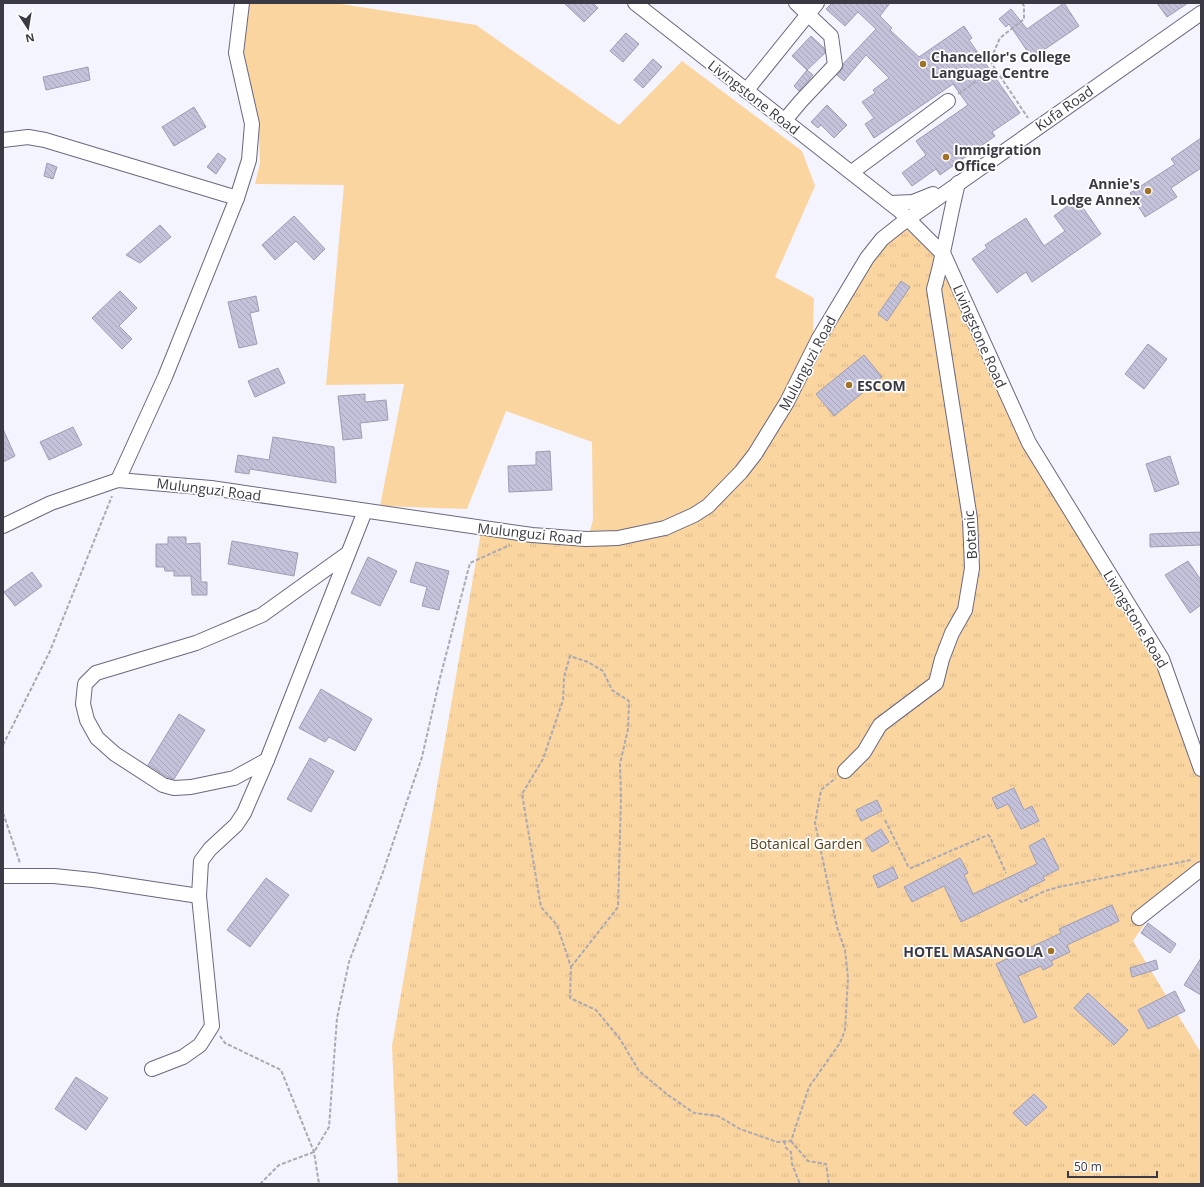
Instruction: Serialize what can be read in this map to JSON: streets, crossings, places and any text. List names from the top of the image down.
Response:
{
  "streets": {
    "street": [
      "Livingstone Road",
      "Kufa Road",
      "Mulunguzi Road",
      "Botanic"
    ]
  },
  "crossings": [
    ["Livingstone Road", "Kufa Road"],
    ["Livingstone Road", "Mulunguzi Road"],
    ["Livingstone Road", "Botanic"],
    ["Kufa Road", "Mulunguzi Road"],
    ["Kufa Road", "Botanic"]
  ],
  "parks": ["Botanical Garden"],
  "places": [
    "Chancellor's College Language Centre",
    "Immigration Office",
    "Annie's Lodge Annex",
    "ESCOM",
    "HOTEL MASANGOLA"
  ],
  "scale_bar": "50 m",
  "north": "bottom"
}
